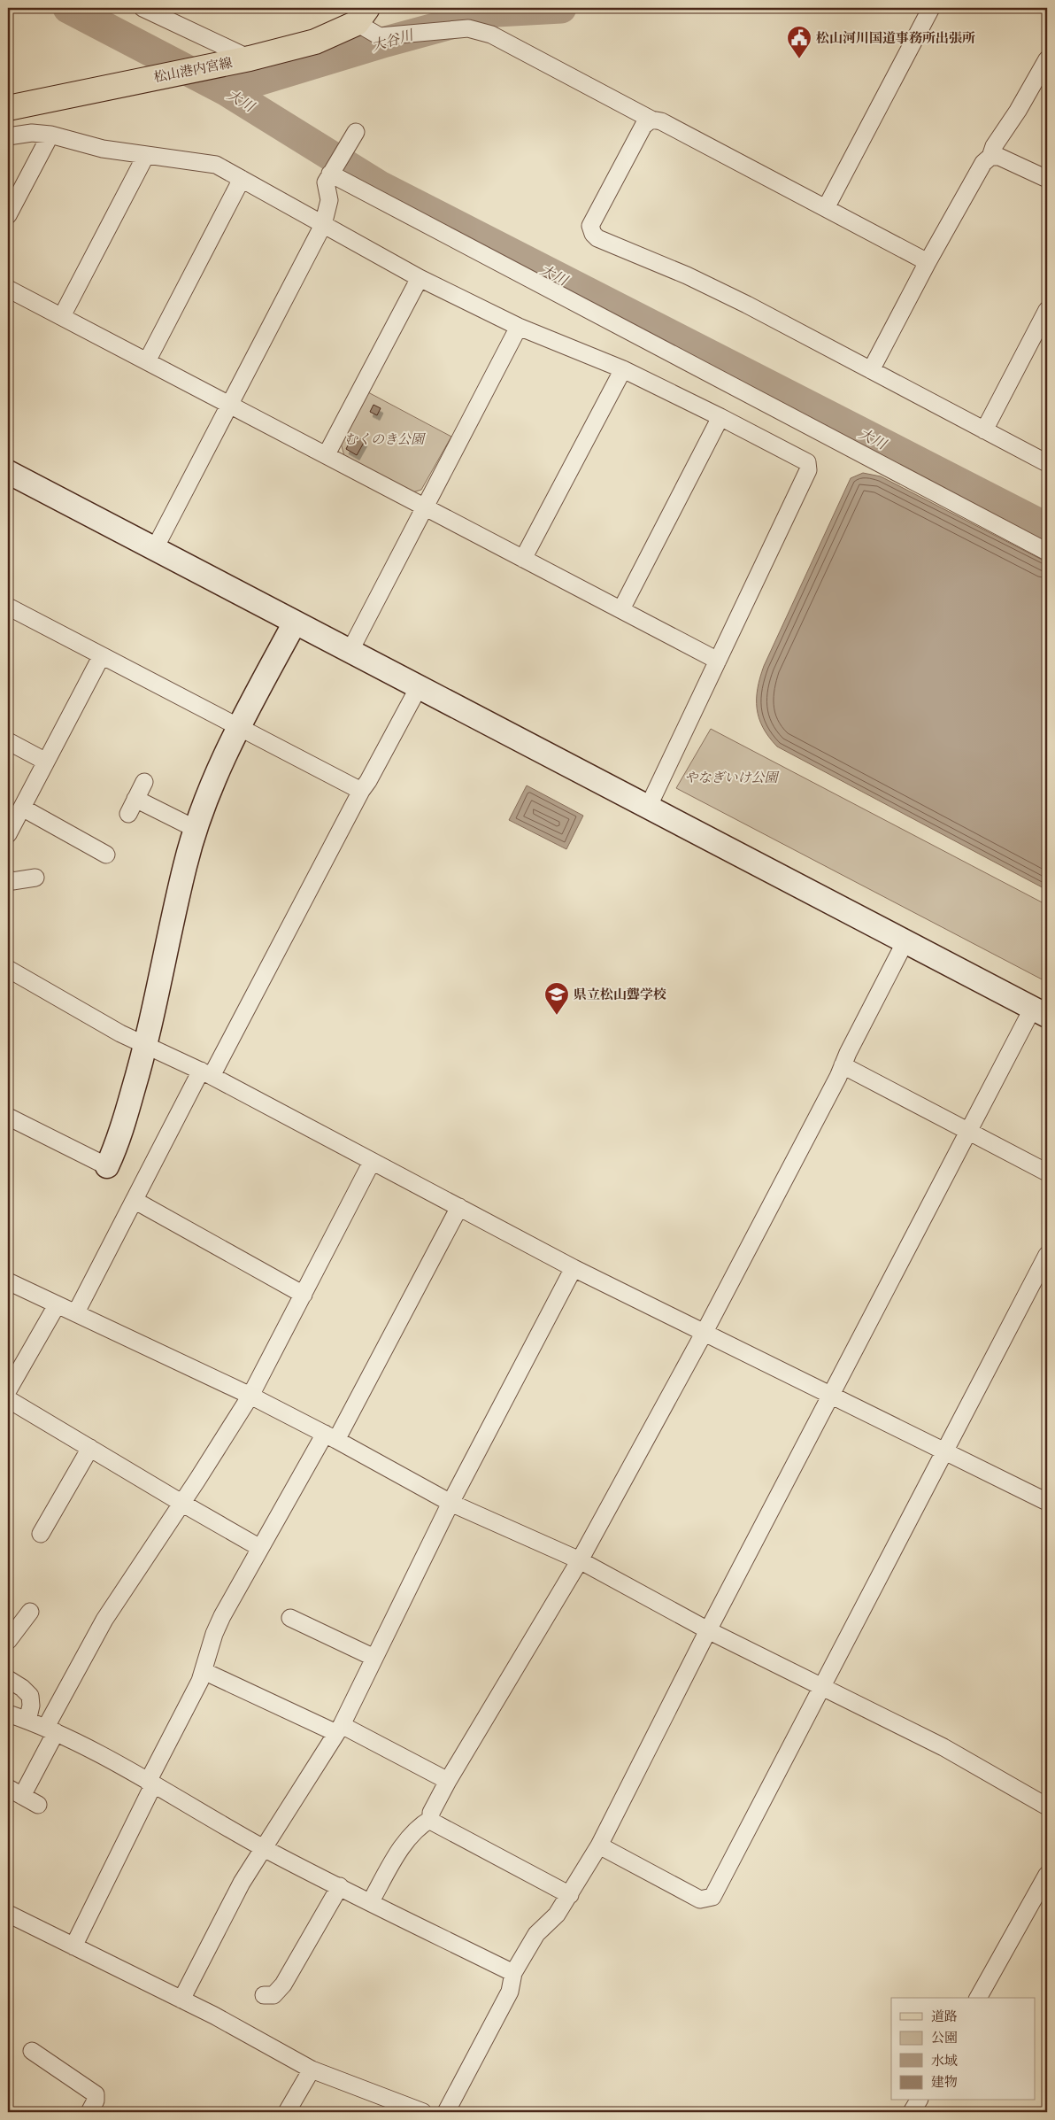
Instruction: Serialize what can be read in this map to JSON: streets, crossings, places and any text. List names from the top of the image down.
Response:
{
  "streets": {
    "main road": ["松山港内宮線"]
  },
  "water": ["大谷川", "大川"],
  "parks": ["むくのき公園", "やなぎいけ公園"],
  "places": {
    "public building": ["松山河川国道事務所出張所"],
    "school or university": ["県立松山聾学校"]
  },
  "legend": [
    "道路",
    "公園",
    "水域",
    "建物"
  ]
}
